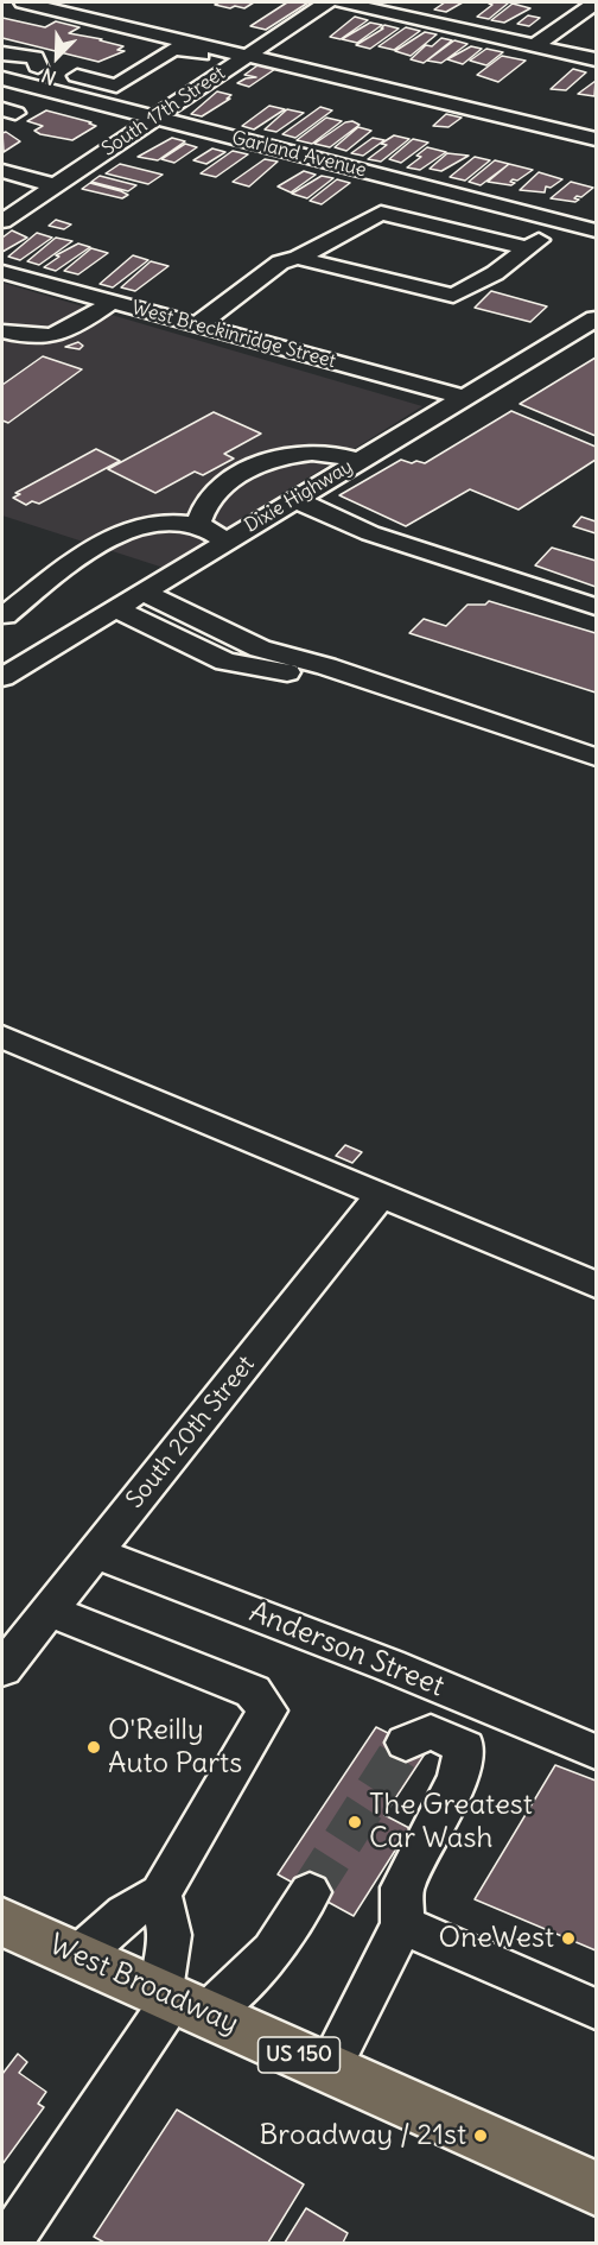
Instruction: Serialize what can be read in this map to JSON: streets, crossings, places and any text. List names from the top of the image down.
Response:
{
  "streets": {
    "main road": ["West Broadway", "US 150"],
    "street": [
      "South 17th Street",
      "Garland Avenue",
      "West Breckinridge Street",
      "Dixie Highway",
      "South 20th Street",
      "Anderson Street"
    ]
  },
  "crossings": [
    ["South 17th Street", "Garland Avenue"],
    ["West Breckinridge Street", "Dixie Highway"],
    ["South 20th Street", "Anderson Street"]
  ],
  "places": [
    "O'Reilly Auto Parts",
    "The Greatest Car Wash",
    "OneWest",
    "Broadway / 21st"
  ],
  "north": "bottom left"
}
